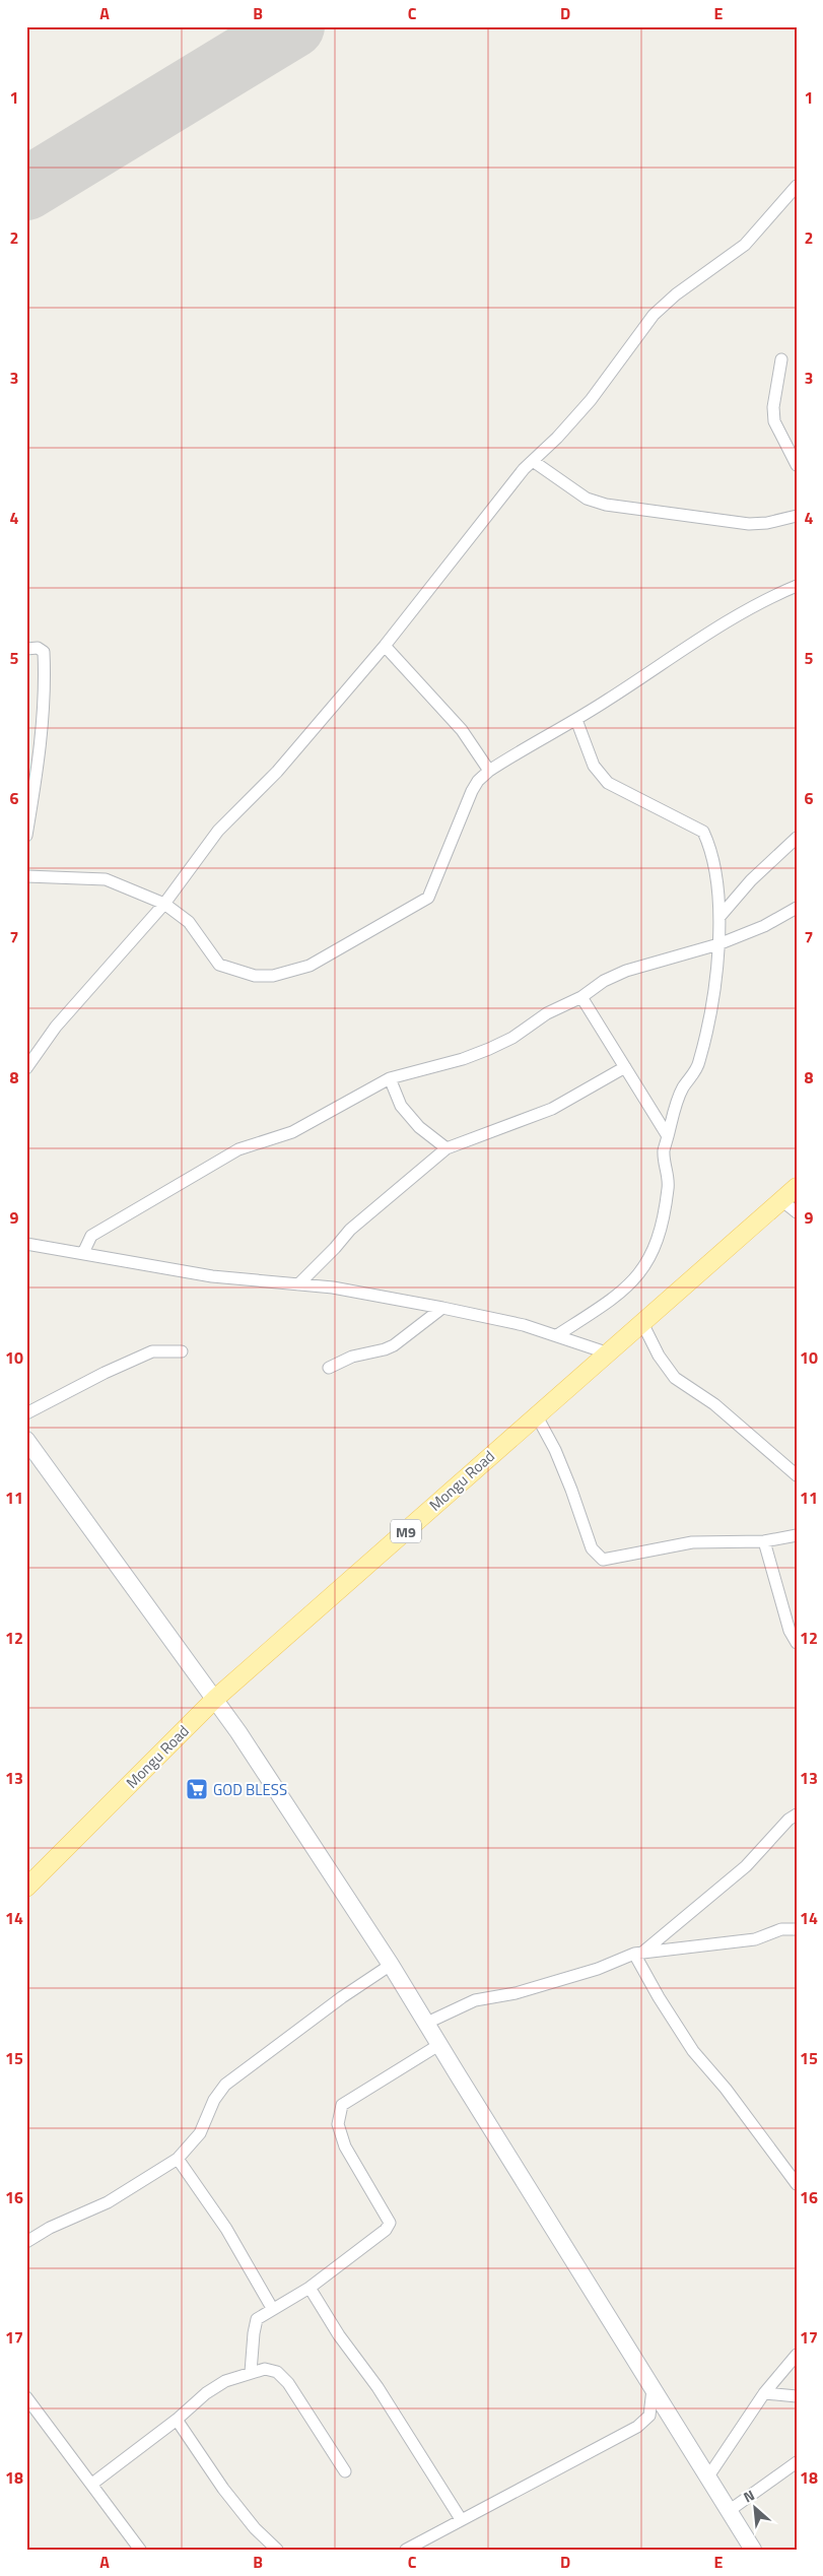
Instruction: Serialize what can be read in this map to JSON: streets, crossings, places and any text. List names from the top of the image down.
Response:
{
  "streets": {
    "main road": ["Mongu Road", "M9"]
  },
  "places": {
    "supermarket": ["GOD BLESS"]
  },
  "north": "top left",
  "grid": {
    "columns": [
      "A",
      "B",
      "C",
      "D",
      "E"
    ],
    "rows": [
      "1",
      "2",
      "3",
      "4",
      "5",
      "6",
      "7",
      "8",
      "9",
      "10",
      "11",
      "12",
      "13",
      "14",
      "15",
      "16",
      "17",
      "18"
    ]
  }
}
